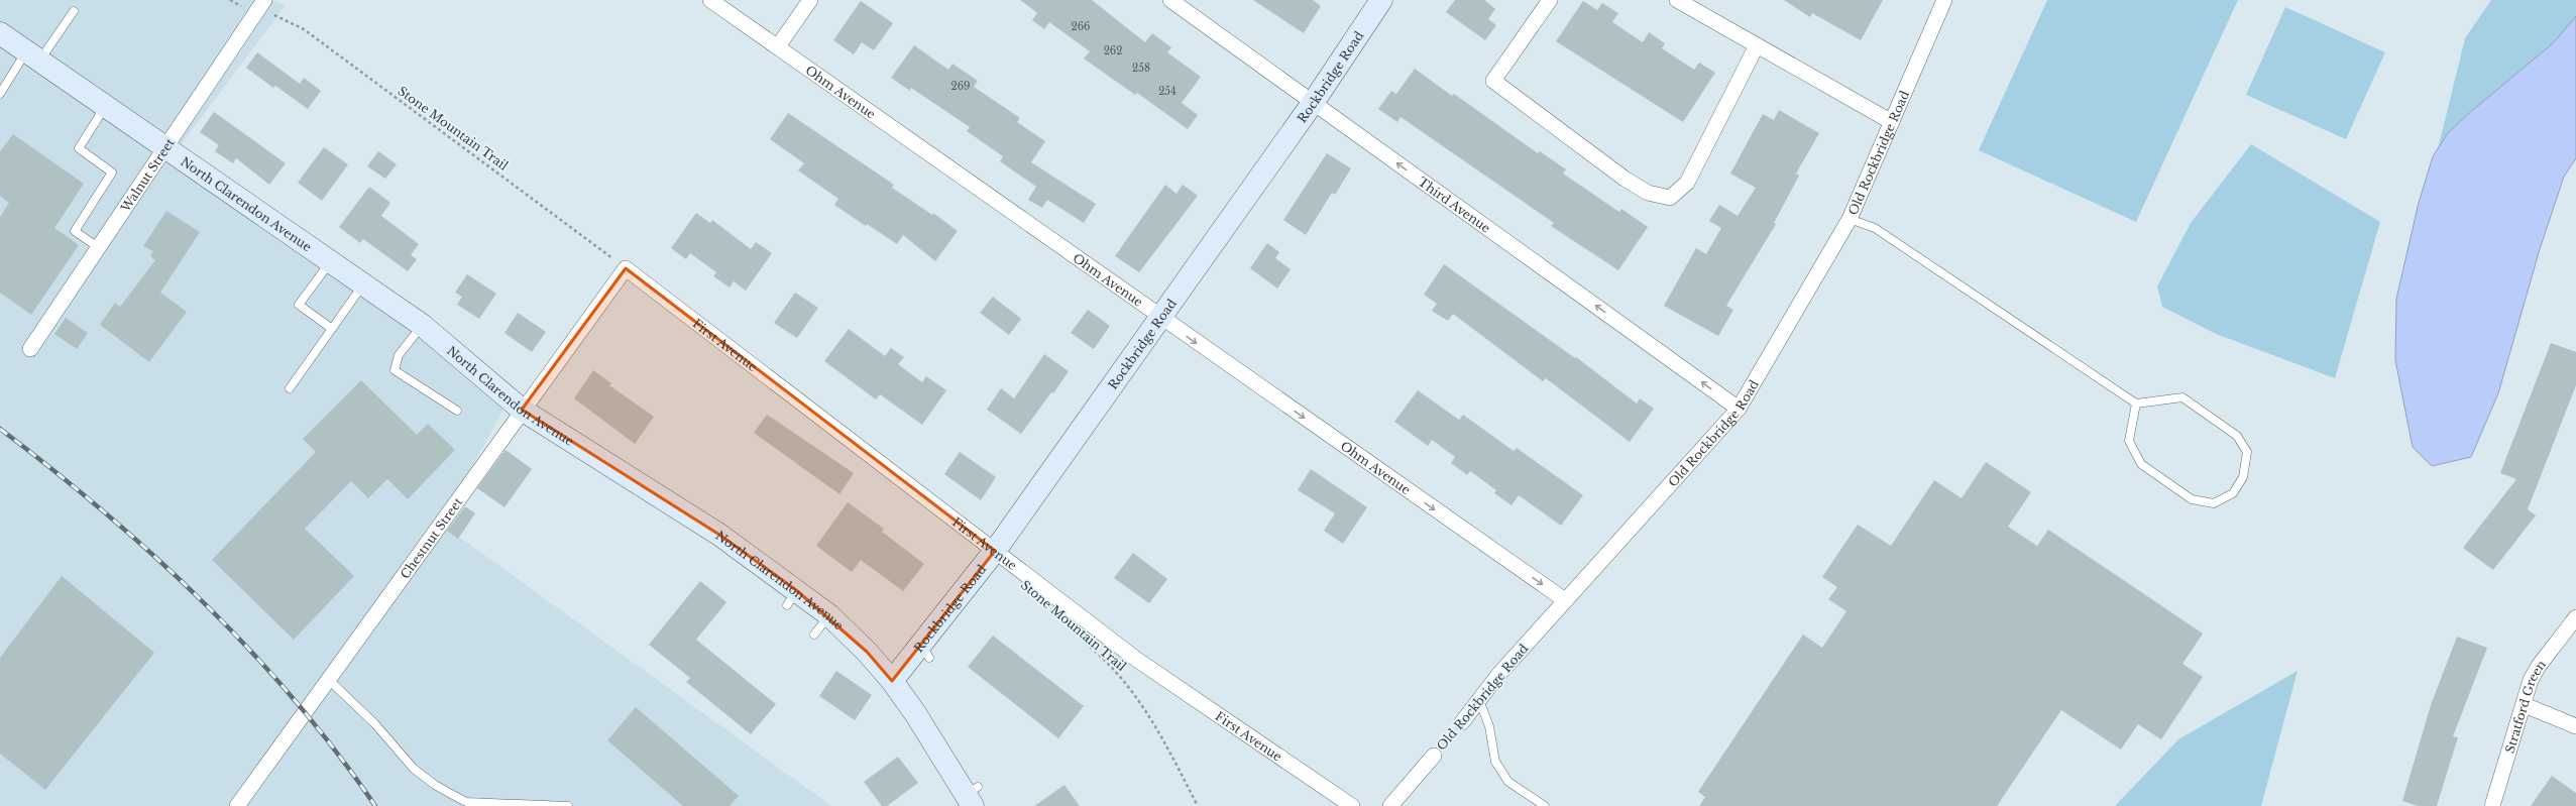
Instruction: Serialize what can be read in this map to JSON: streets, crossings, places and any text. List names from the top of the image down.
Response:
{
  "streets": {
    "street": [
      "Rockbridge Road",
      "Ohm Avenue",
      "Old Rockbridge Road",
      "Walnut Street",
      "North Clarendon Avenue",
      "Third Avenue",
      "First Avenue",
      "Chestnut Street",
      "Stratford Green"
    ],
    "path": ["Stone Mountain Trail"]
  },
  "crossings": [
    ["Rockbridge Road", "Ohm Avenue"],
    ["Rockbridge Road", "North Clarendon Avenue"],
    ["Rockbridge Road", "Third Avenue"],
    ["Rockbridge Road", "First Avenue"],
    ["Ohm Avenue", "Old Rockbridge Road"],
    ["Stone Mountain Trail", "First Avenue"],
    ["Stone Mountain Trail", "Chestnut Street"],
    ["Old Rockbridge Road", "Third Avenue"],
    ["Walnut Street", "North Clarendon Avenue"],
    ["North Clarendon Avenue", "Chestnut Street"],
    ["First Avenue", "Chestnut Street"]
  ],
  "one_way": ["Ohm Avenue", "Third Avenue"],
  "house_numbers": [
    "266",
    "262",
    "258",
    "269",
    "254"
  ]
}
